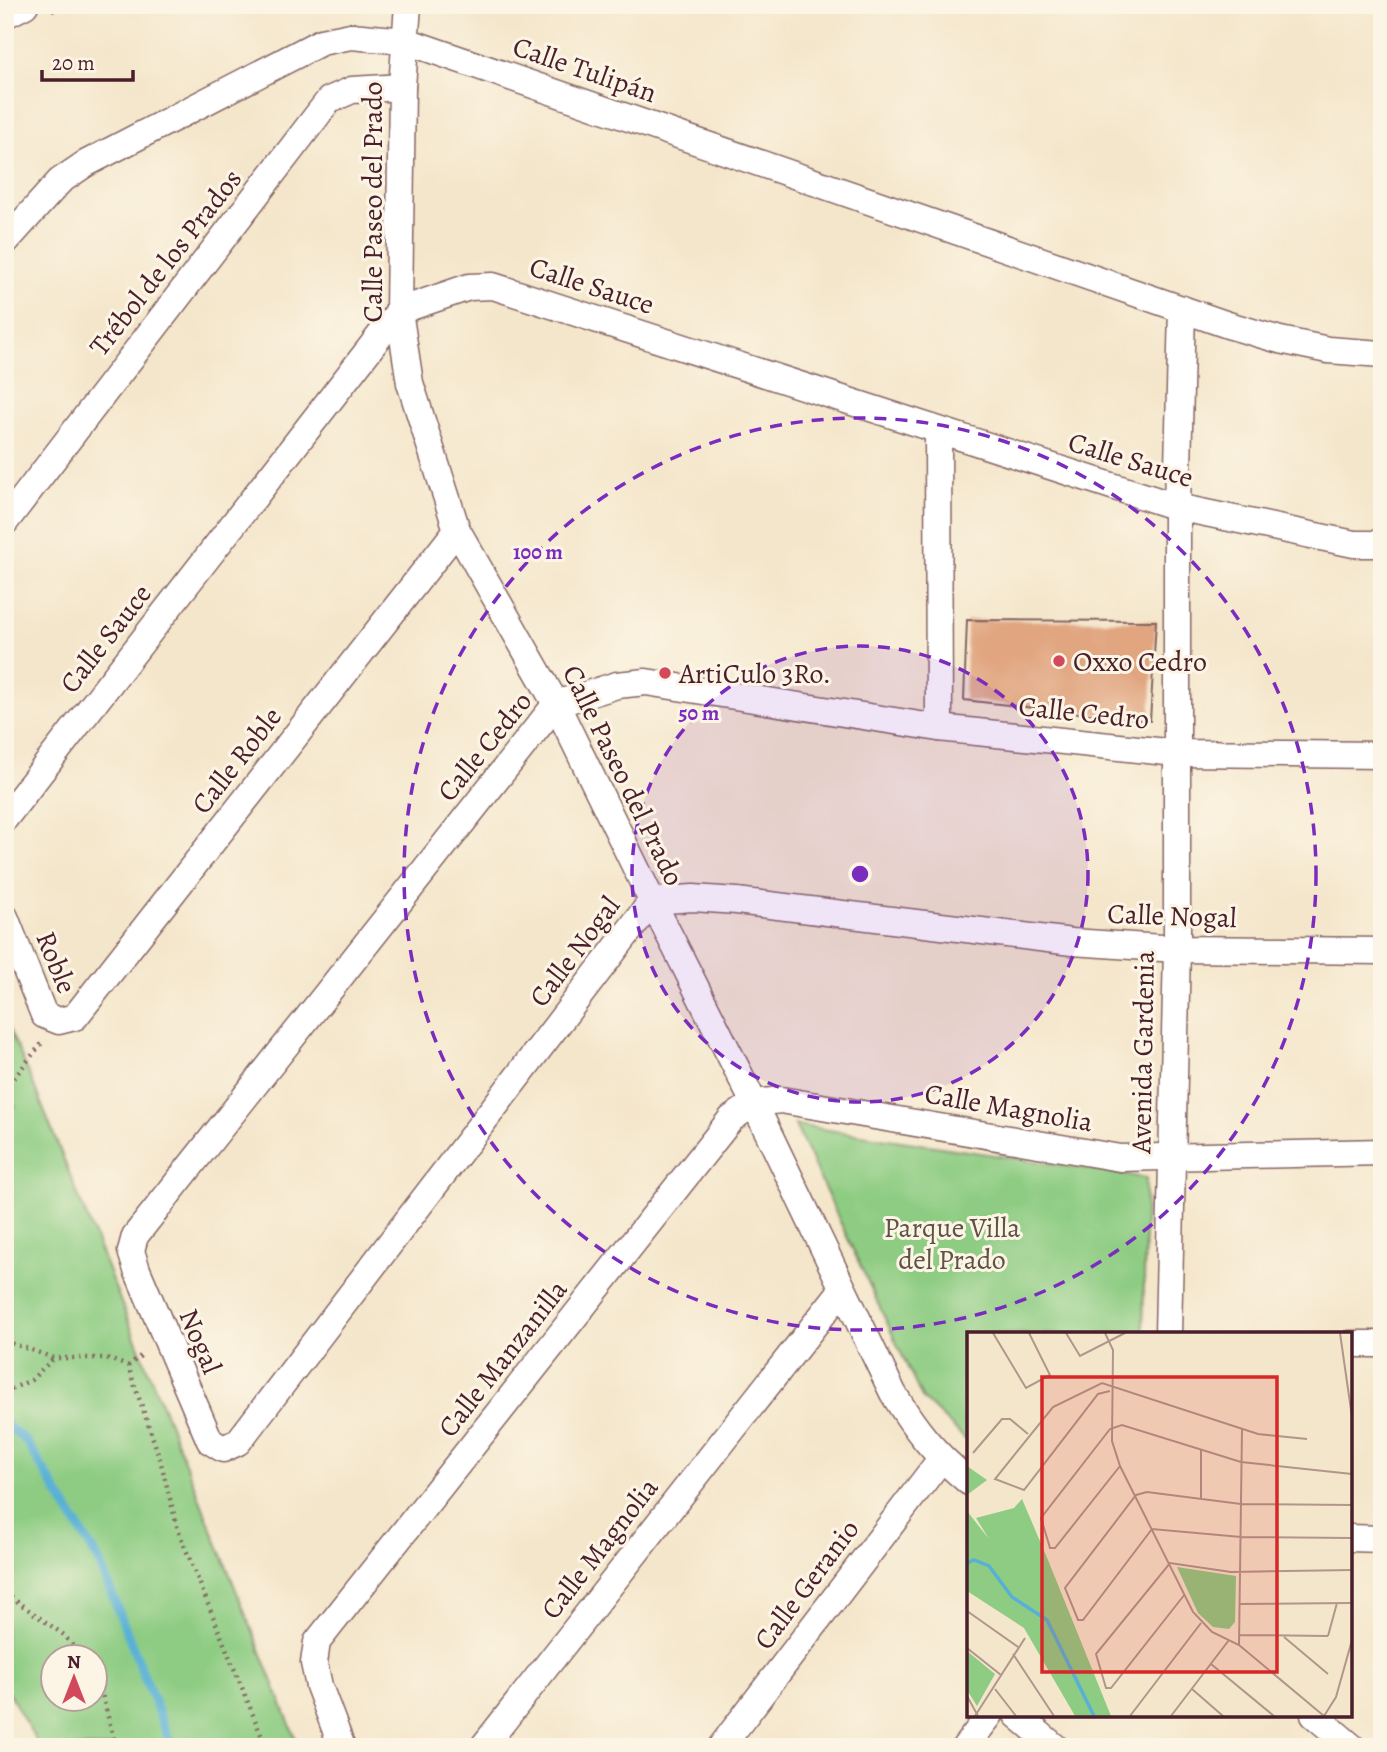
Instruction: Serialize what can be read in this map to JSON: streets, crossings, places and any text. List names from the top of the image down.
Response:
{
  "streets": {
    "street": [
      "Calle Tulipán",
      "Calle Paseo del Prado",
      "Trébol de los Prados",
      "Calle Sauce",
      "Calle Cedro",
      "Calle Roble",
      "Calle Nogal",
      "Roble",
      "Avenida Gardenia",
      "Calle Magnolia",
      "Nogal",
      "Calle Manzanilla",
      "Calle Geranio"
    ]
  },
  "crossings": [
    ["Calle Tulipán", "Calle Paseo del Prado"],
    ["Calle Tulipán", "Avenida Gardenia"],
    ["Calle Paseo del Prado", "Trébol de los Prados"],
    ["Calle Paseo del Prado", "Calle Sauce"],
    ["Calle Paseo del Prado", "Calle Cedro"],
    ["Calle Paseo del Prado", "Calle Roble"],
    ["Calle Paseo del Prado", "Calle Nogal"],
    ["Calle Paseo del Prado", "Calle Magnolia"],
    ["Calle Paseo del Prado", "Calle Manzanilla"],
    ["Calle Paseo del Prado", "Calle Geranio"],
    ["Calle Sauce", "Avenida Gardenia"],
    ["Calle Cedro", "Avenida Gardenia"],
    ["Calle Cedro", "Nogal"],
    ["Calle Roble", "Roble"],
    ["Calle Nogal", "Avenida Gardenia"],
    ["Calle Nogal", "Nogal"],
    ["Avenida Gardenia", "Calle Magnolia"],
    ["Calle Magnolia", "Calle Manzanilla"]
  ],
  "parks": ["Parque Villa del Prado"],
  "places": ["Oxxo Cedro", "ArtiCulo 3Ro."],
  "scale_bar": "20 m",
  "north": "top",
  "rings": ["100 m", "50 m"]
}
